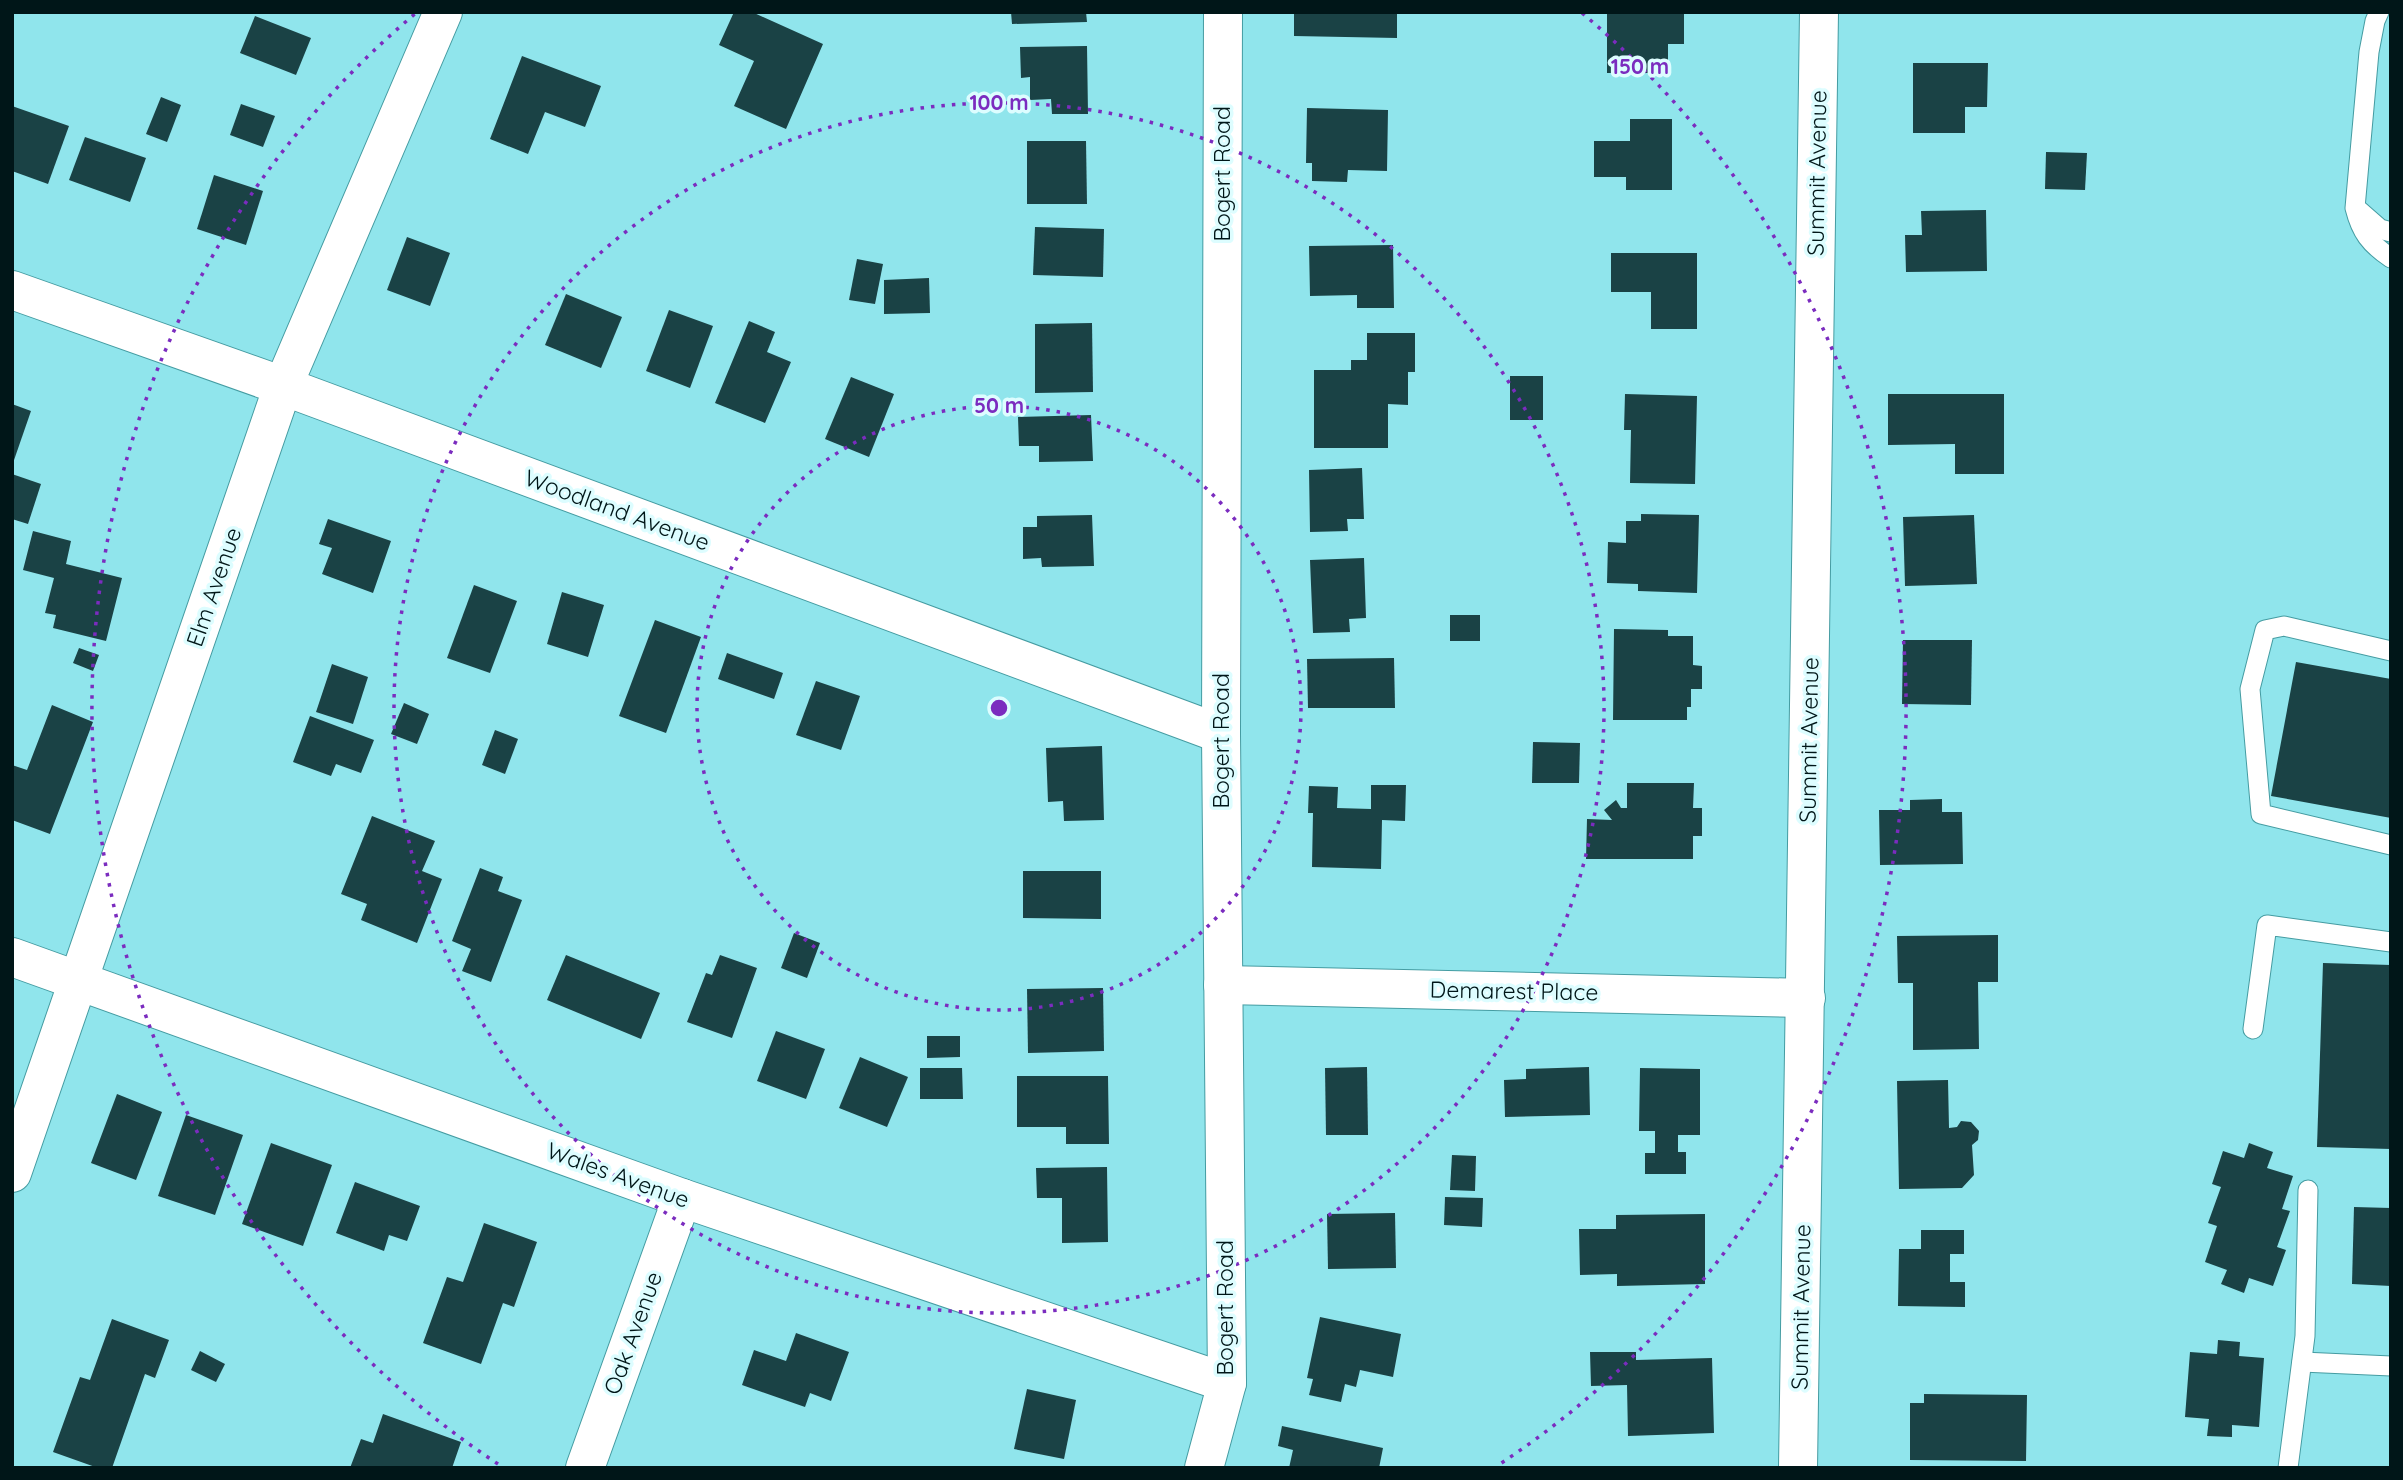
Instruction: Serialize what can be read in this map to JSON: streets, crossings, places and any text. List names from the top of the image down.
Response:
{
  "streets": {
    "street": [
      "Summit Avenue",
      "Bogert Road",
      "Woodland Avenue",
      "Elm Avenue",
      "Demarest Place",
      "Wales Avenue",
      "Oak Avenue"
    ]
  },
  "crossings": [
    ["Summit Avenue", "Demarest Place"],
    ["Bogert Road", "Woodland Avenue"],
    ["Bogert Road", "Demarest Place"],
    ["Bogert Road", "Wales Avenue"],
    ["Woodland Avenue", "Elm Avenue"],
    ["Elm Avenue", "Wales Avenue"],
    ["Wales Avenue", "Oak Avenue"]
  ],
  "rings": ["150 m", "100 m", "50 m"]
}
